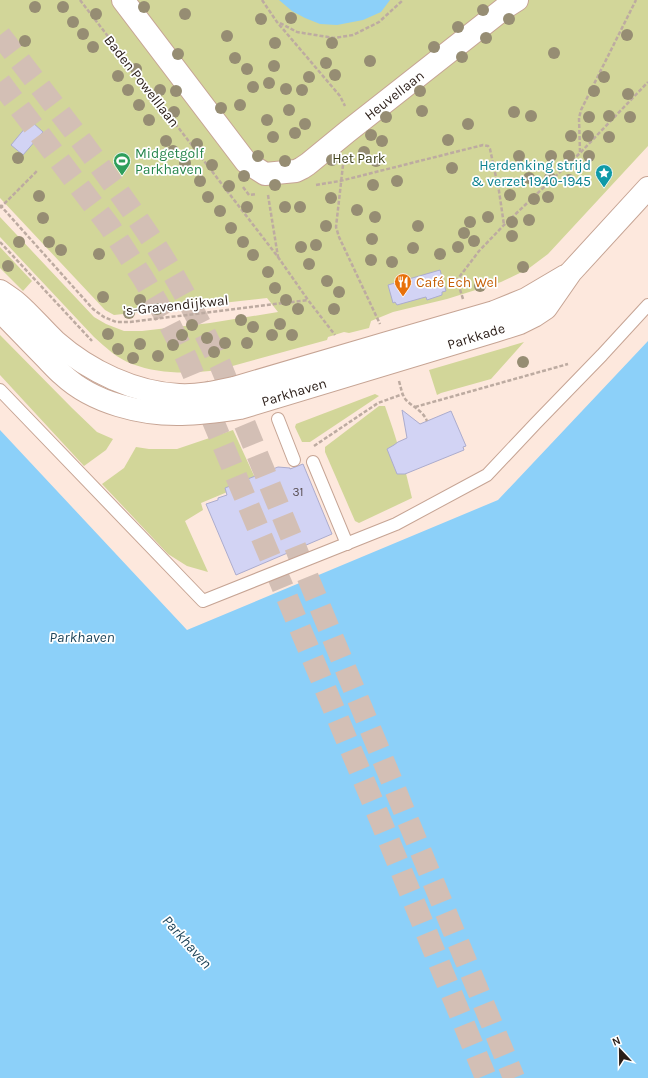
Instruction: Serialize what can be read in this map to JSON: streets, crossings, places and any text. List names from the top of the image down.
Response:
{
  "streets": {
    "street": ["Heuvellaan", "Parkkade", "Parkhaven"],
    "path": ["Baden Powelllaan", "'s-Gravendijkwal"]
  },
  "crossings": [
    ["Baden Powelllaan", "Heuvellaan"],
    ["Baden Powelllaan", "'s-Gravendijkwal"],
    ["Parkkade", "Parkhaven"]
  ],
  "water": ["Parkhaven"],
  "parks": ["Het Park"],
  "places": {
    "sports": ["Midgetgolf Parkhaven"],
    "place": ["Herdenking strijd & verzet 1940-1945"],
    "restaurant": ["Café Ech Wel"]
  },
  "house_numbers": ["31"],
  "north": "top"
}
